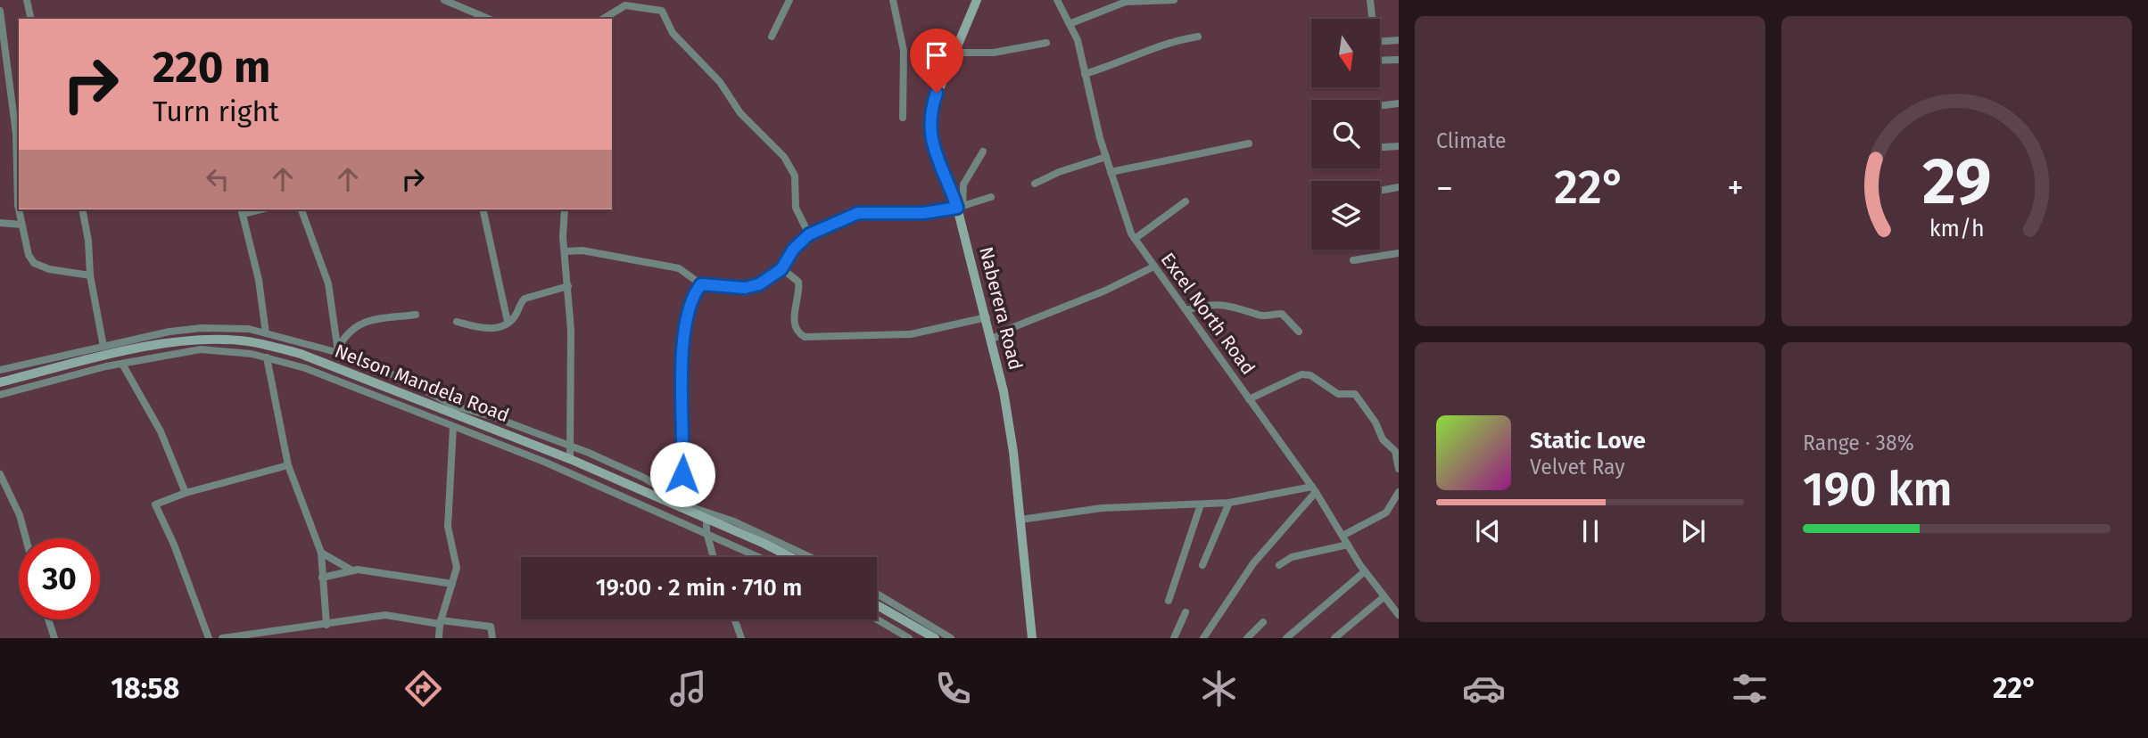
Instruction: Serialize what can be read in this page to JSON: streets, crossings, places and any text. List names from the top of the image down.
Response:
{
  "streets": {
    "main road": ["Naberera Road", "Nelson Mandela Road"],
    "street": ["Excel North Road"]
  },
  "north": "bottom",
  "page": {
    "tile": [
      "Climate",
      ["Range · 38%", "190 km"]
    ],
    "turn": ["220 m", "Turn right"],
    "heat": ["−", "22°", "+"],
    "song": ["Static Love", "Velvet Ray"],
    "limit": "30",
    "trip": "19:00 · 2 min · 710 m",
    "tabs": ["18:58", "22°"],
    "gauge": ["29", "km/h"]
  }
}
